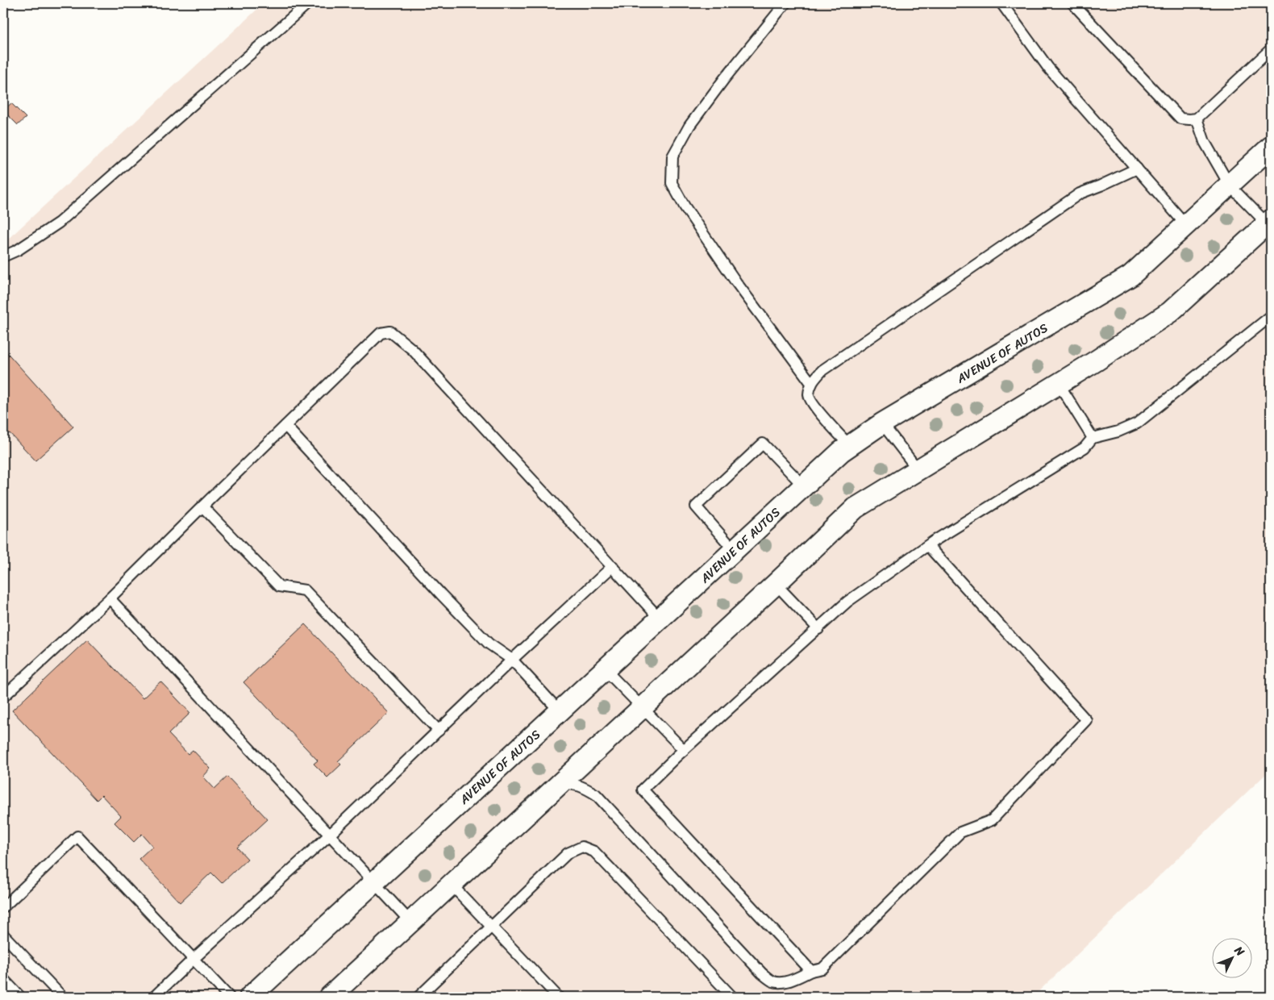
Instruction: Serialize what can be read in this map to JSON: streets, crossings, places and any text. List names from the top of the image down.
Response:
{
  "streets": {
    "street": ["AVENUE OF AUTOS"]
  },
  "north": "top right"
}
